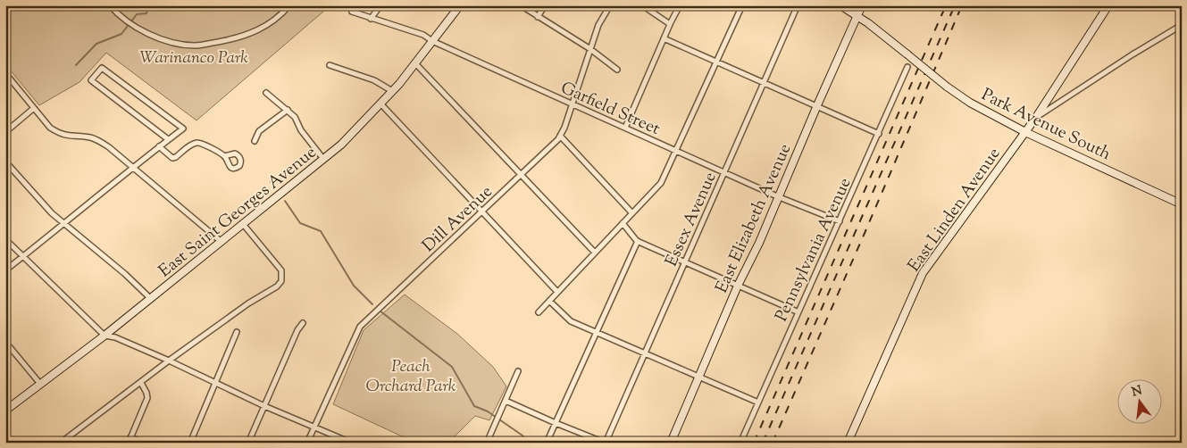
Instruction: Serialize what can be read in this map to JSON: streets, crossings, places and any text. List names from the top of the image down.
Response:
{
  "streets": {
    "street": [
      "Garfield Street",
      "Park Avenue South",
      "East Linden Avenue",
      "East Saint Georges Avenue",
      "Dill Avenue",
      "East Elizabeth Avenue",
      "Essex Avenue",
      "Pennsylvania Avenue"
    ]
  },
  "crossings": [
    ["Garfield Street", "East Saint Georges Avenue"],
    ["Garfield Street", "Dill Avenue"],
    ["Garfield Street", "East Elizabeth Avenue"],
    ["Garfield Street", "Essex Avenue"],
    ["Garfield Street", "Pennsylvania Avenue"],
    ["Park Avenue South", "East Linden Avenue"],
    ["Park Avenue South", "East Elizabeth Avenue"]
  ],
  "parks": ["Warinanco Park", "Peach Orchard Park"],
  "north": "top"
}
